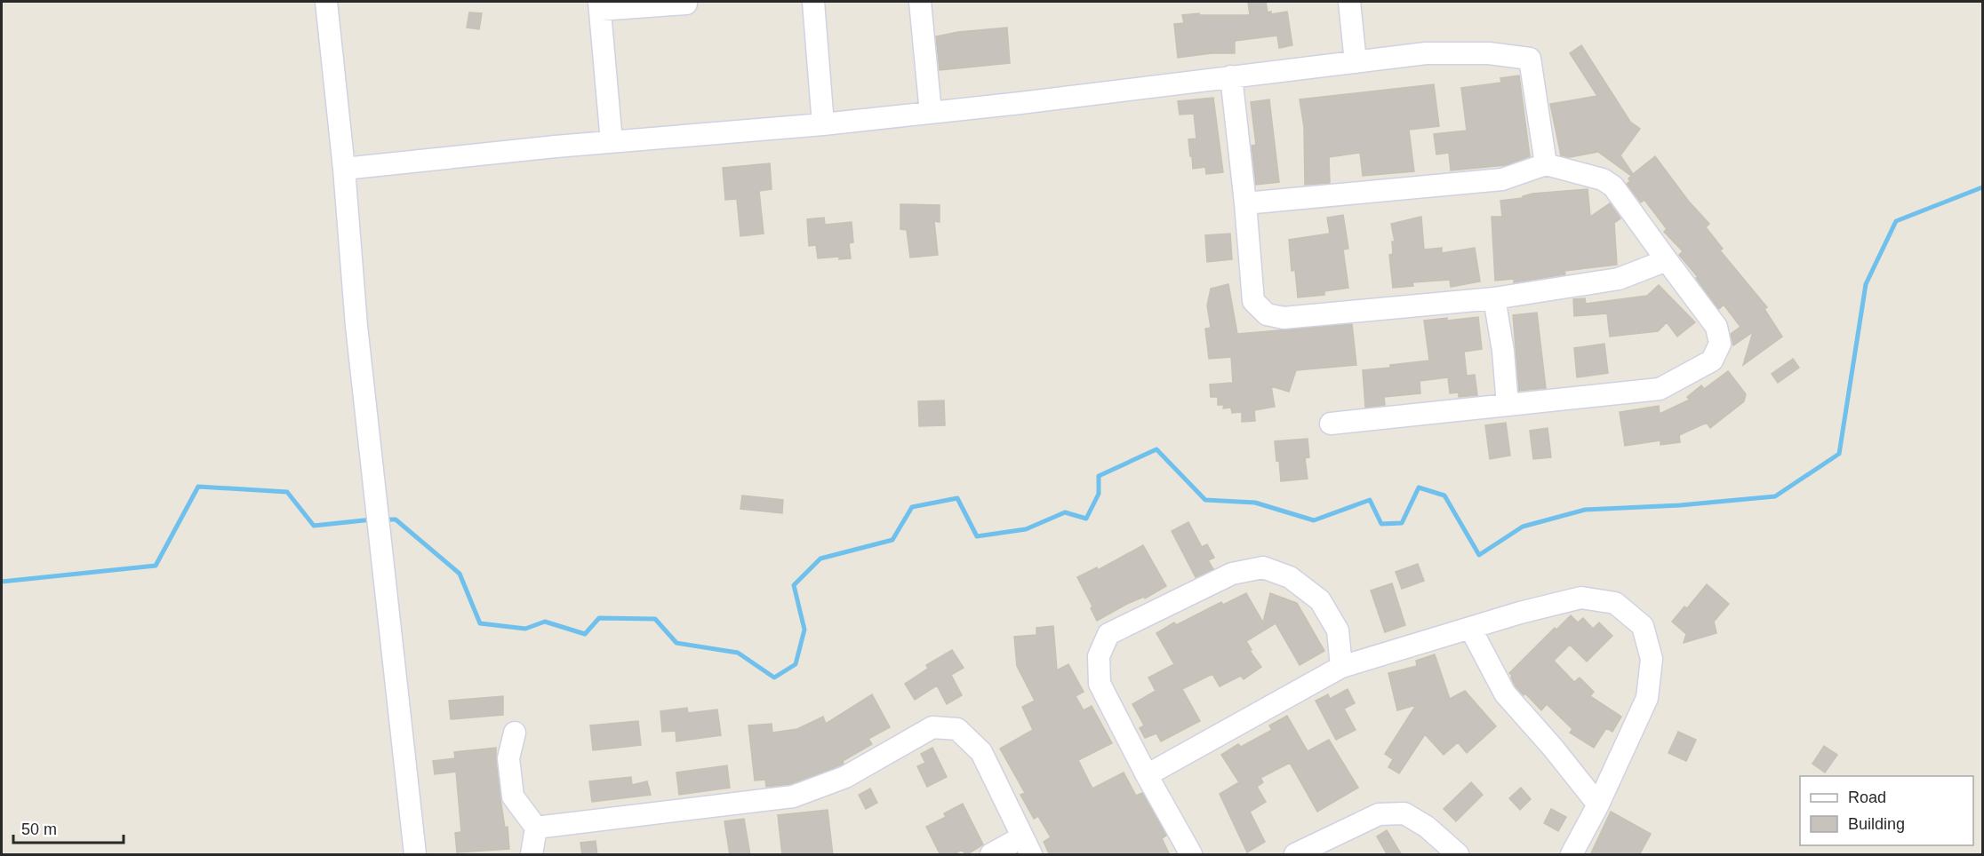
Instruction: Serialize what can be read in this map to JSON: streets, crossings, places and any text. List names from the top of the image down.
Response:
{
  "legend": ["Road", "Building"],
  "scale_bar": "50 m"
}
